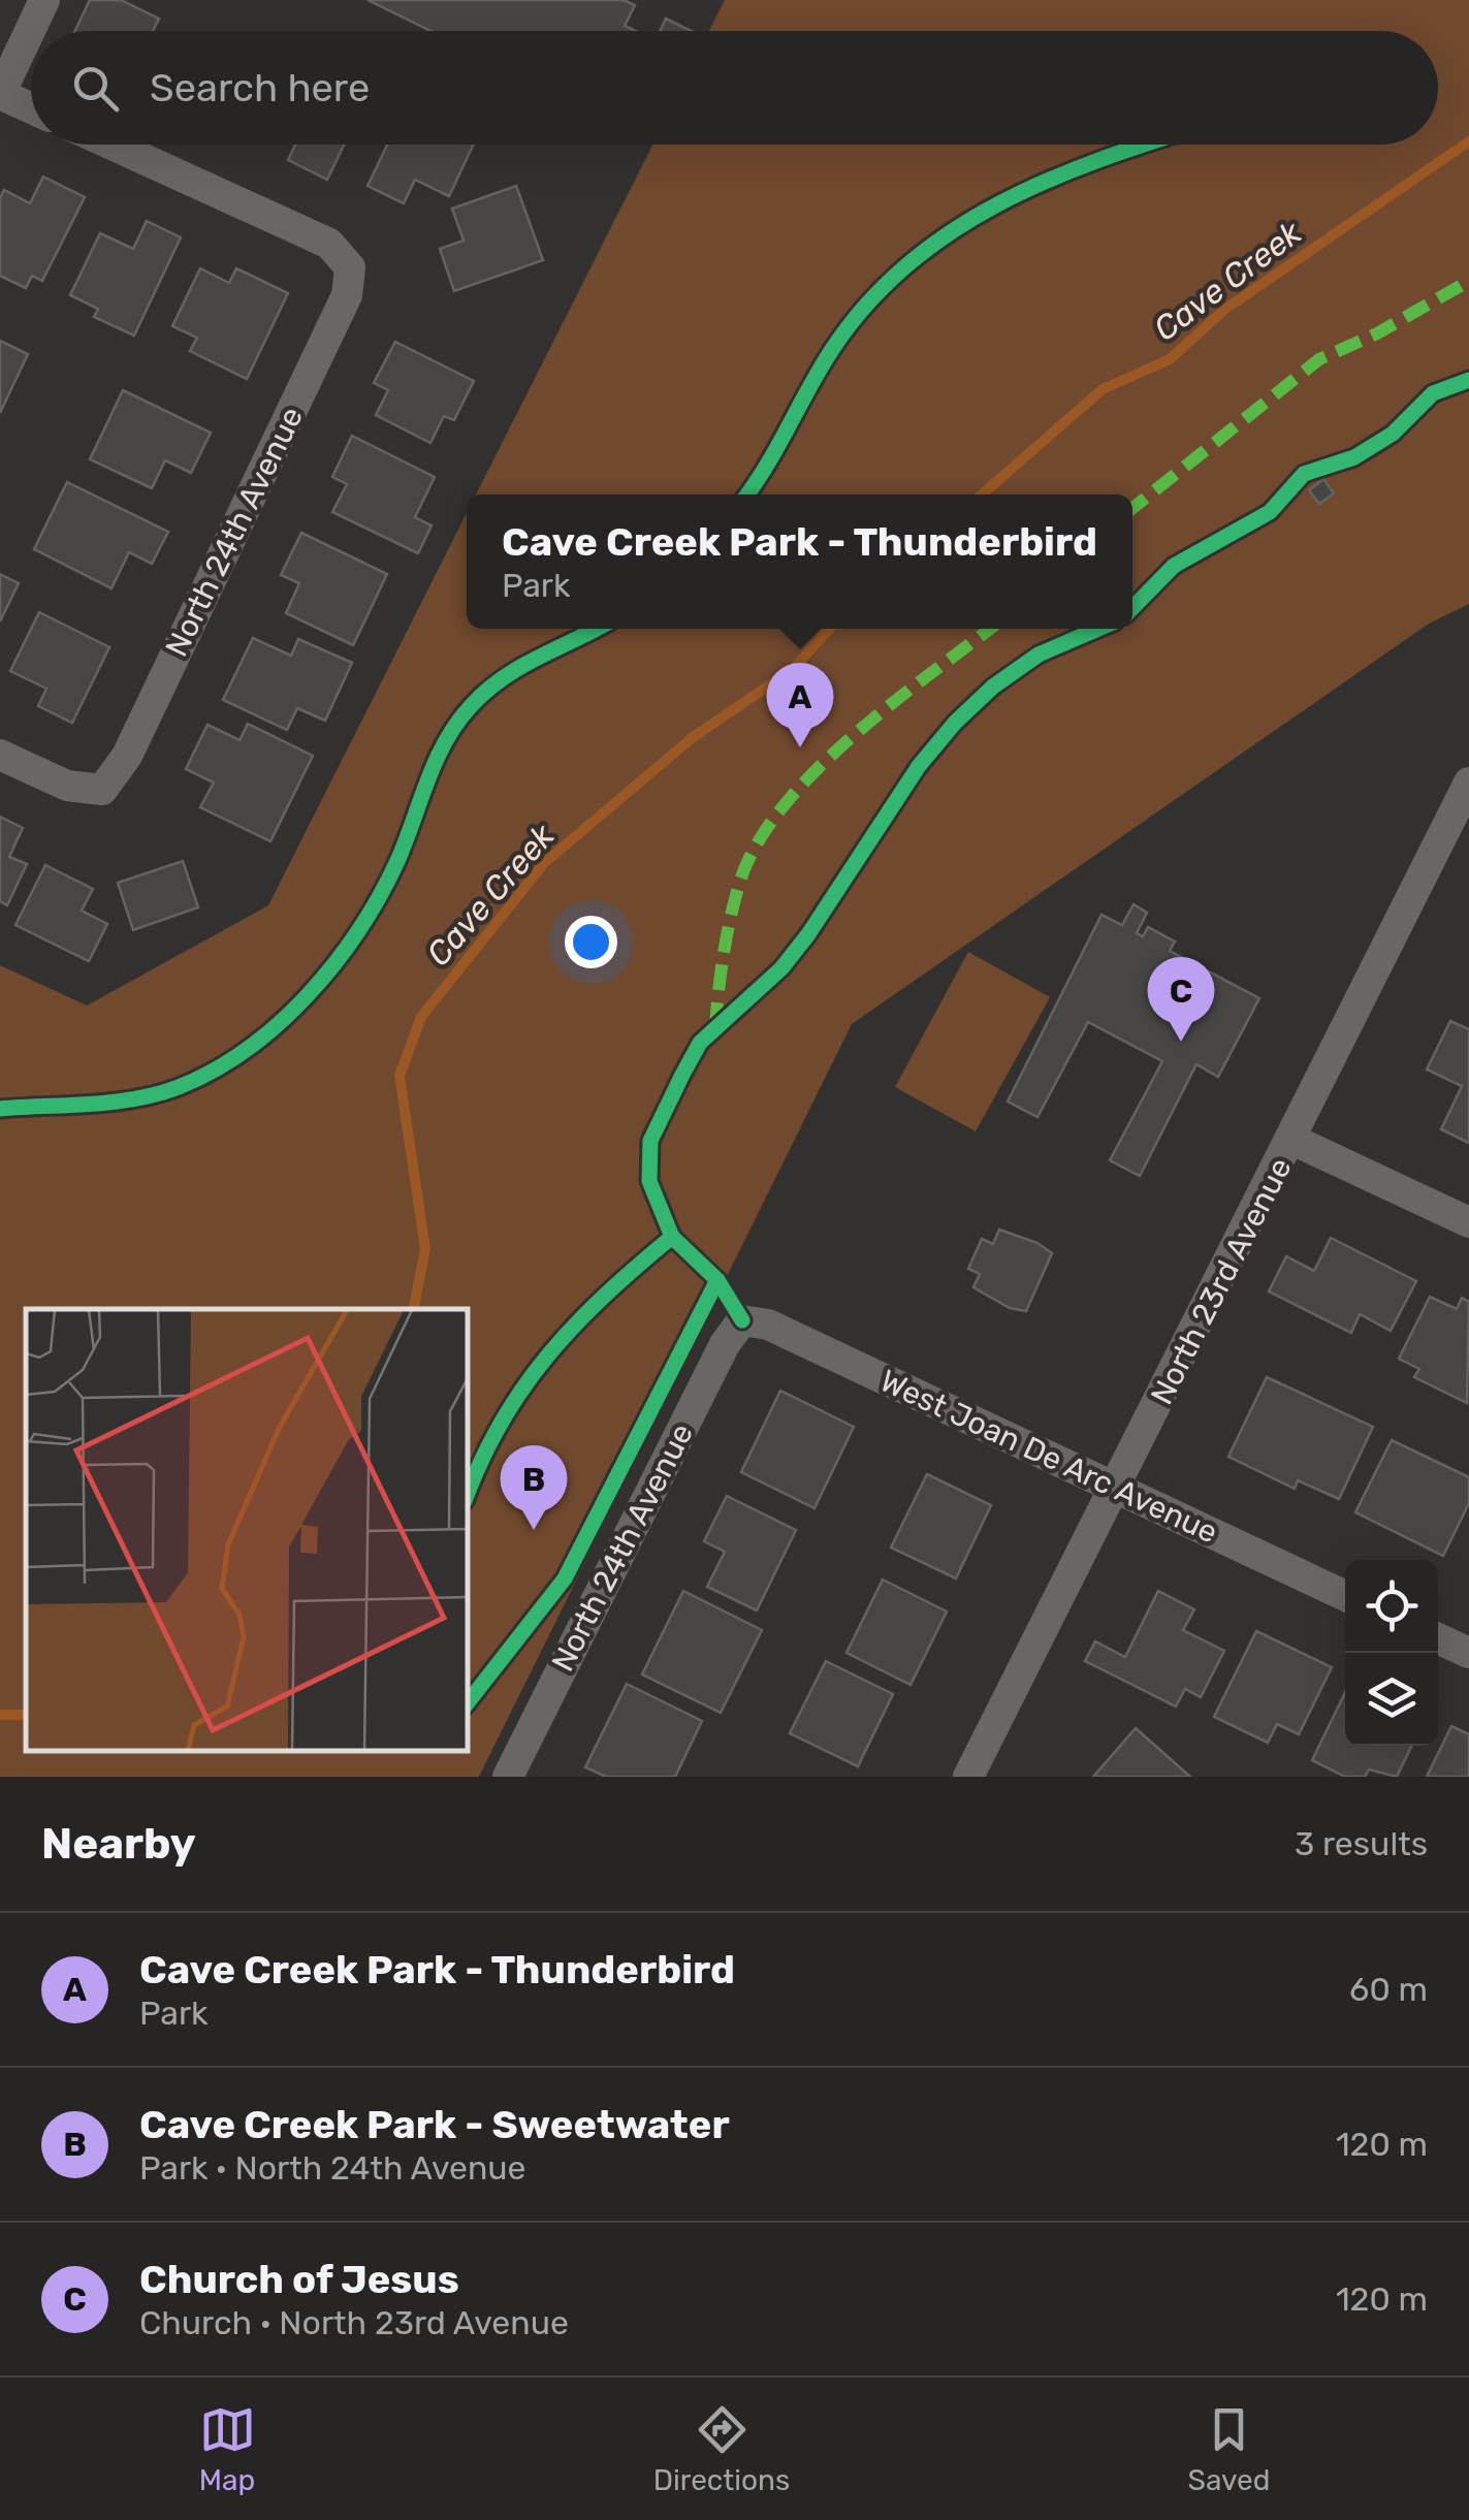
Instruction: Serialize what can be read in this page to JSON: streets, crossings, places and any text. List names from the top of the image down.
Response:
{
  "streets": {
    "street": ["North 24th Avenue", "North 23rd Avenue", "West Joan De Arc Avenue"]
  },
  "crossings": [
    ["North 24th Avenue", "West Joan De Arc Avenue"],
    ["North 23rd Avenue", "West Joan De Arc Avenue"]
  ],
  "water": ["Cave Creek"],
  "page": {
    "search": "Search here",
    "popup": ["Cave Creek Park - Thunderbird", "Park"],
    "pins": ["A", "C", "B"],
    "heading": ["Nearby", "3 results"],
    "list": [
      {
        "mark": "A",
        "name": "Cave Creek Park - Thunderbird",
        "note": "Park",
        "value": "60 m"
      },
      {
        "mark": "B",
        "name": "Cave Creek Park - Sweetwater",
        "note": "Park · North 24th Avenue",
        "value": "120 m"
      },
      {
        "mark": "C",
        "name": "Church of Jesus",
        "note": "Church · North 23rd Avenue",
        "value": "120 m"
      }
    ],
    "nav": ["Map", "Directions", "Saved"]
  }
}
